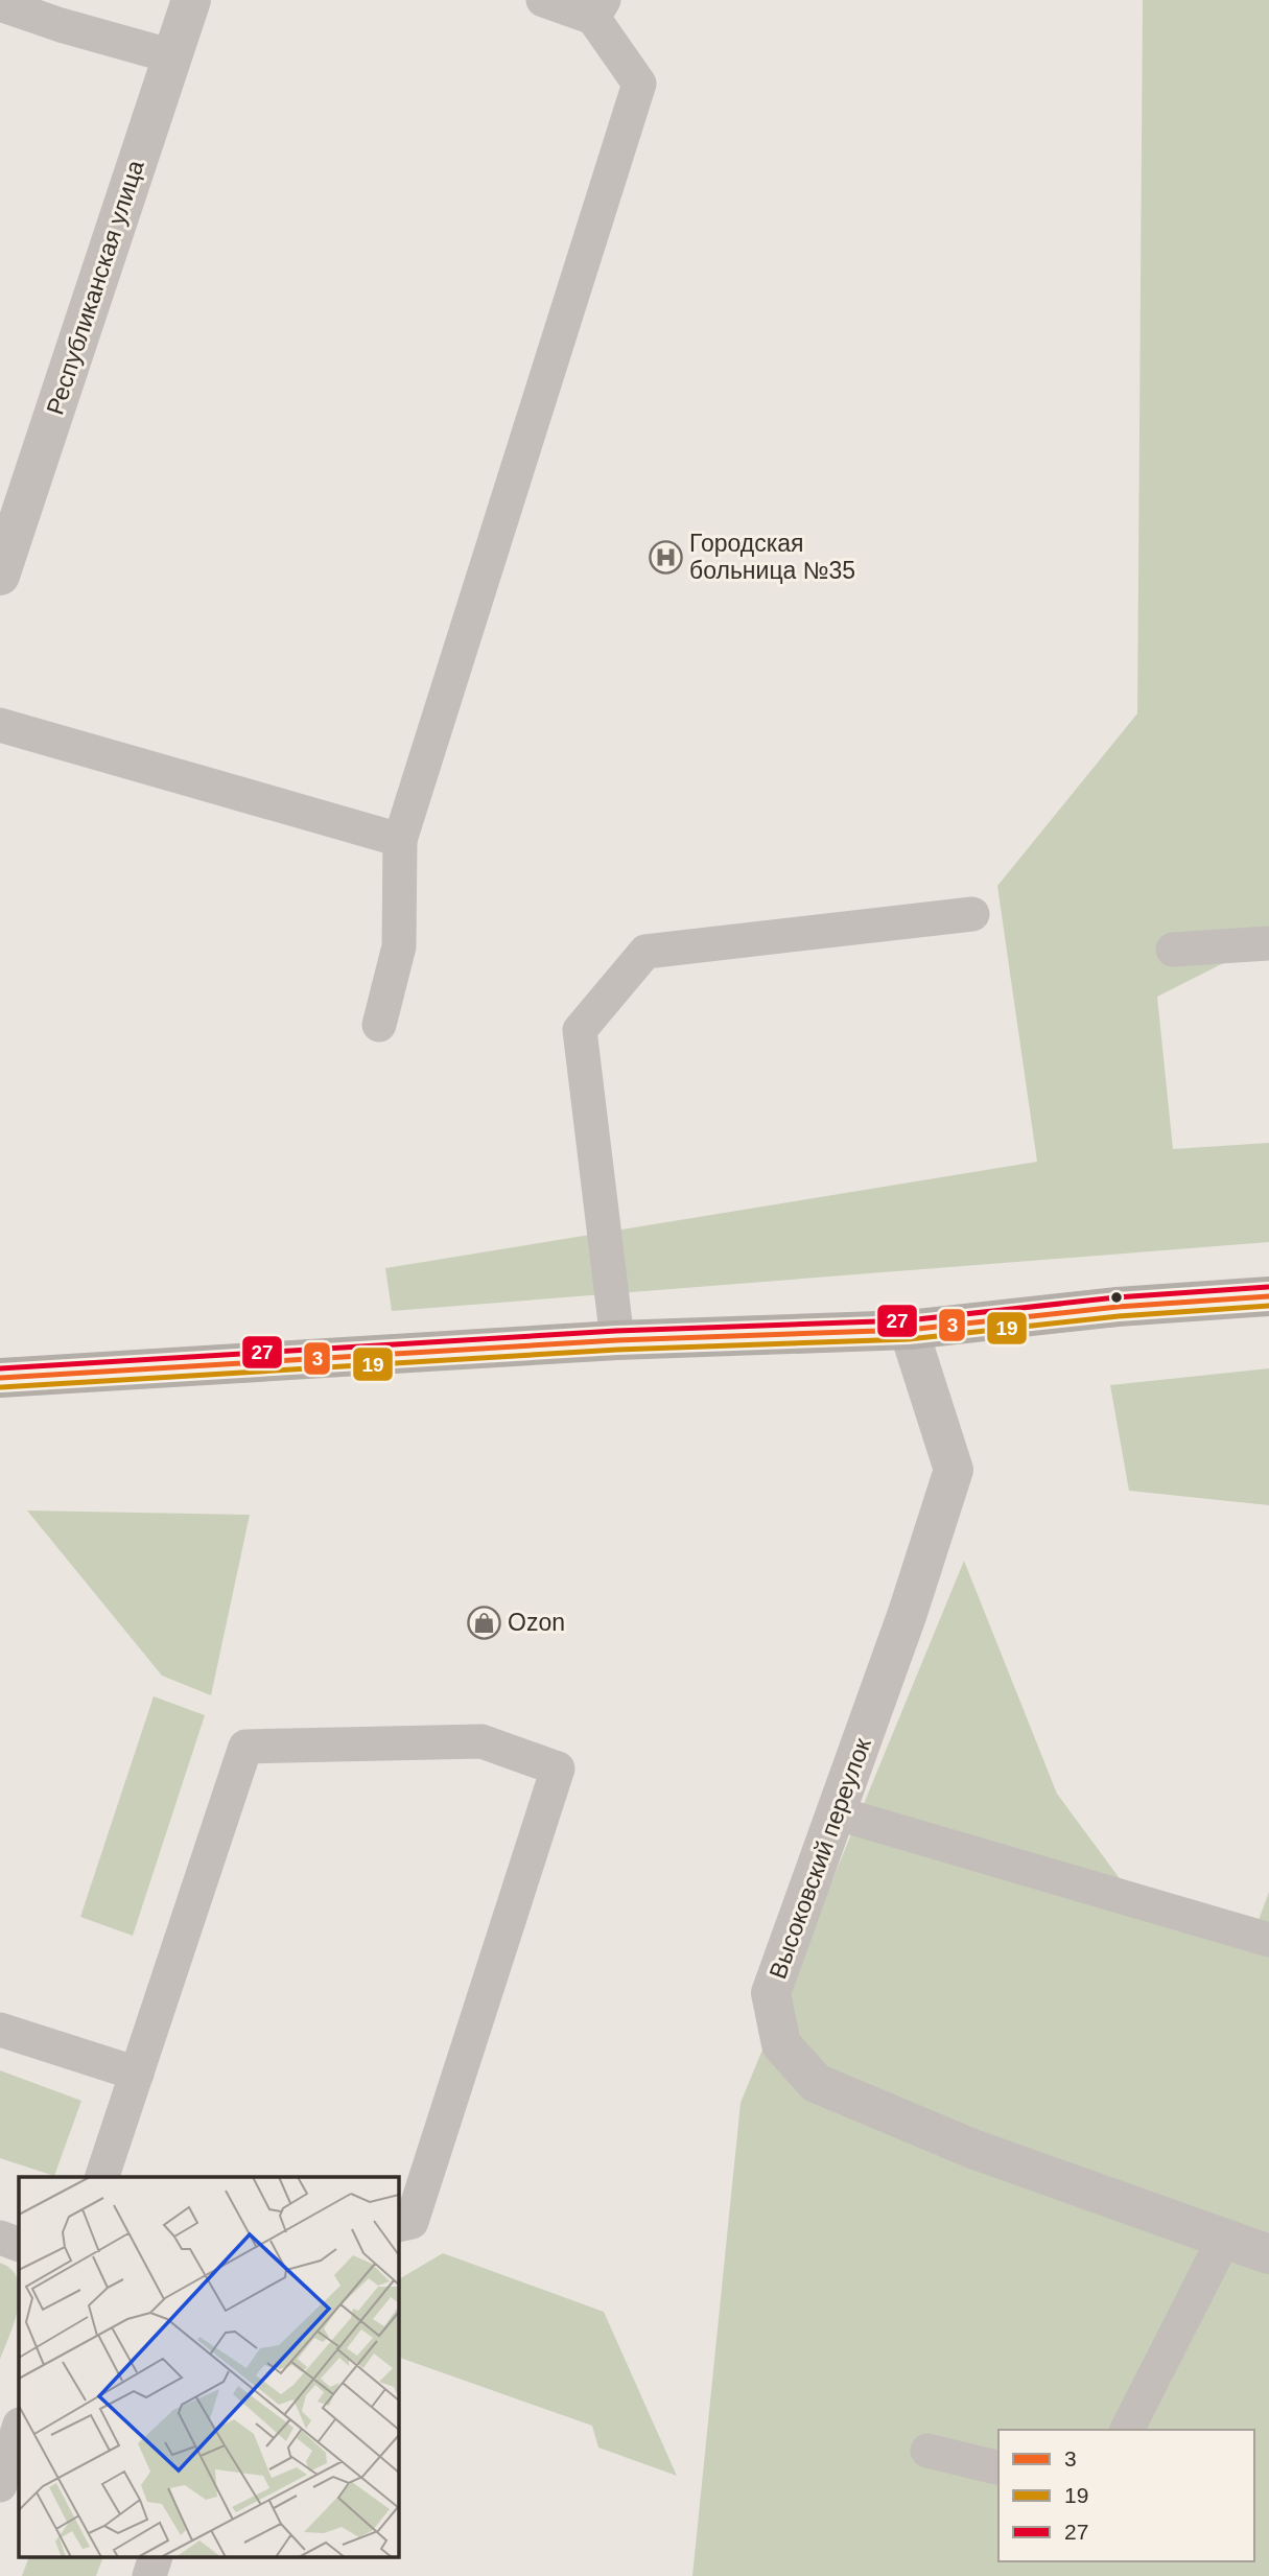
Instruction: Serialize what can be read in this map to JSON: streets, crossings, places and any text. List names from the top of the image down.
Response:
{
  "streets": {
    "street": ["Республиканская улица", "Высоковский переулок"]
  },
  "places": {
    "hospital": ["Городская больница №35"],
    "shop": ["Ozon"]
  },
  "lines": ["transit line 27", "transit line 3", "transit line 19"],
  "legend": ["3", "19", "27"]
}
